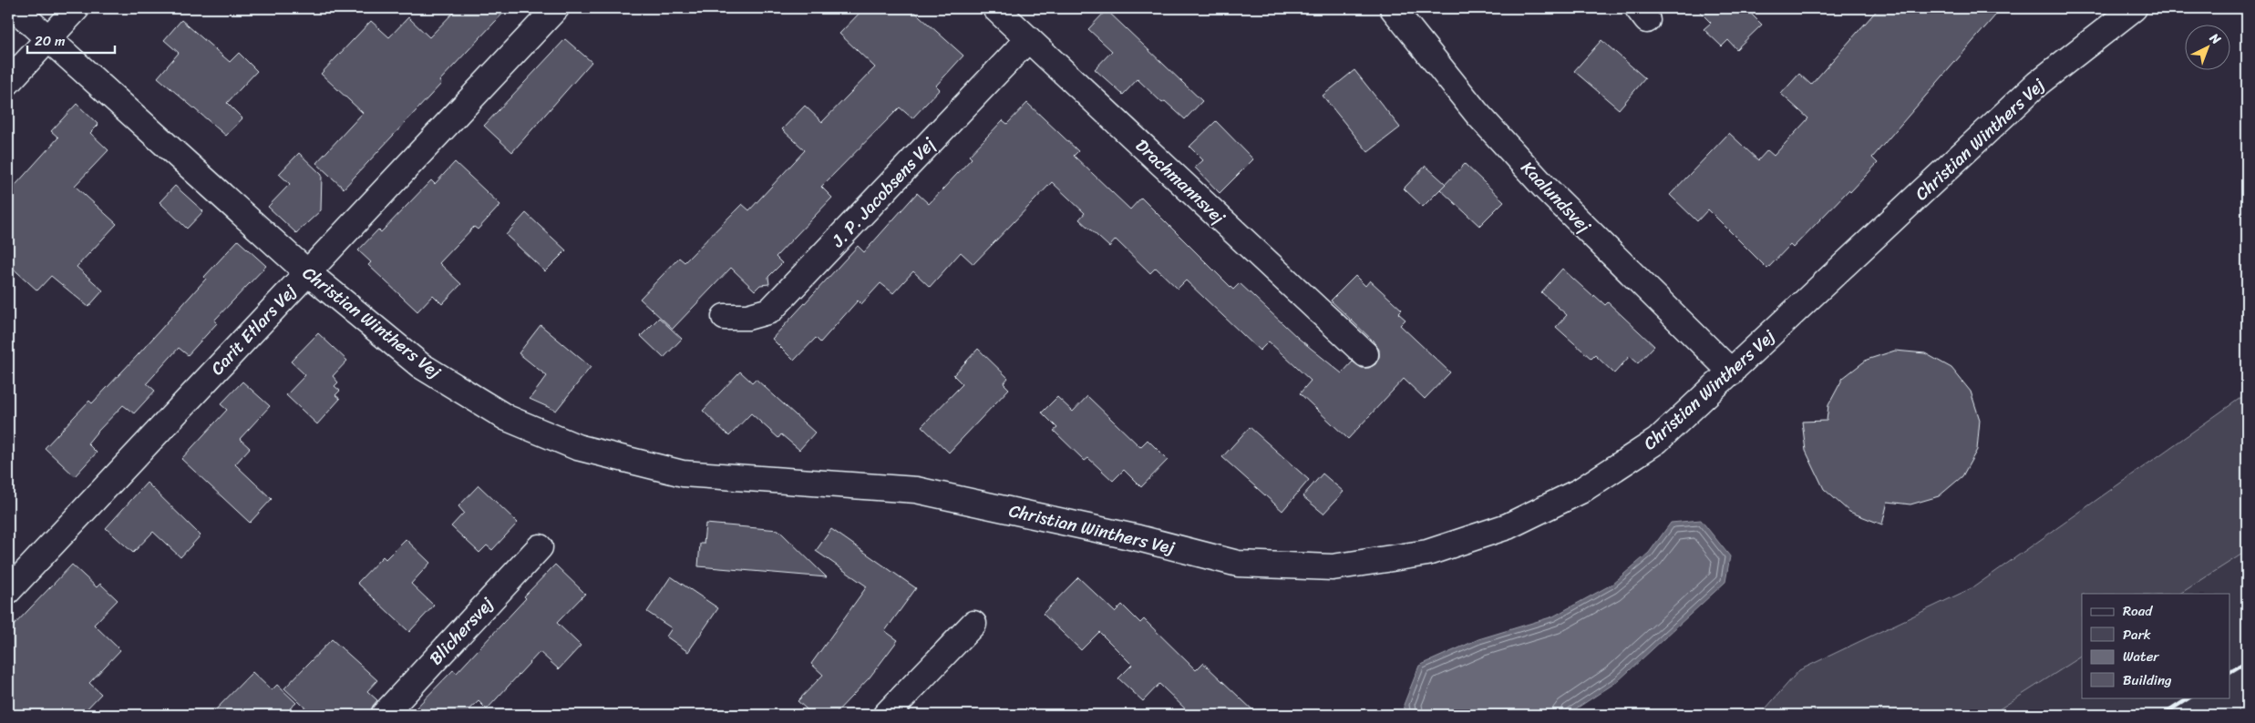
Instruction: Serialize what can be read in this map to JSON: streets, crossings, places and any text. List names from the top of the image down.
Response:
{
  "streets": {
    "street": [
      "Christian Winthers Vej",
      "Drachmannsvej",
      "J. P. Jacobsens Vej",
      "Kaalundsvej",
      "Carit Etlars Vej",
      "Blichersvej"
    ]
  },
  "crossings": [
    ["Christian Winthers Vej", "Kaalundsvej"],
    ["Christian Winthers Vej", "Carit Etlars Vej"],
    ["Drachmannsvej", "J. P. Jacobsens Vej"]
  ],
  "legend": [
    "Road",
    "Park",
    "Water",
    "Building"
  ],
  "scale_bar": "20 m",
  "north": "top right"
}
